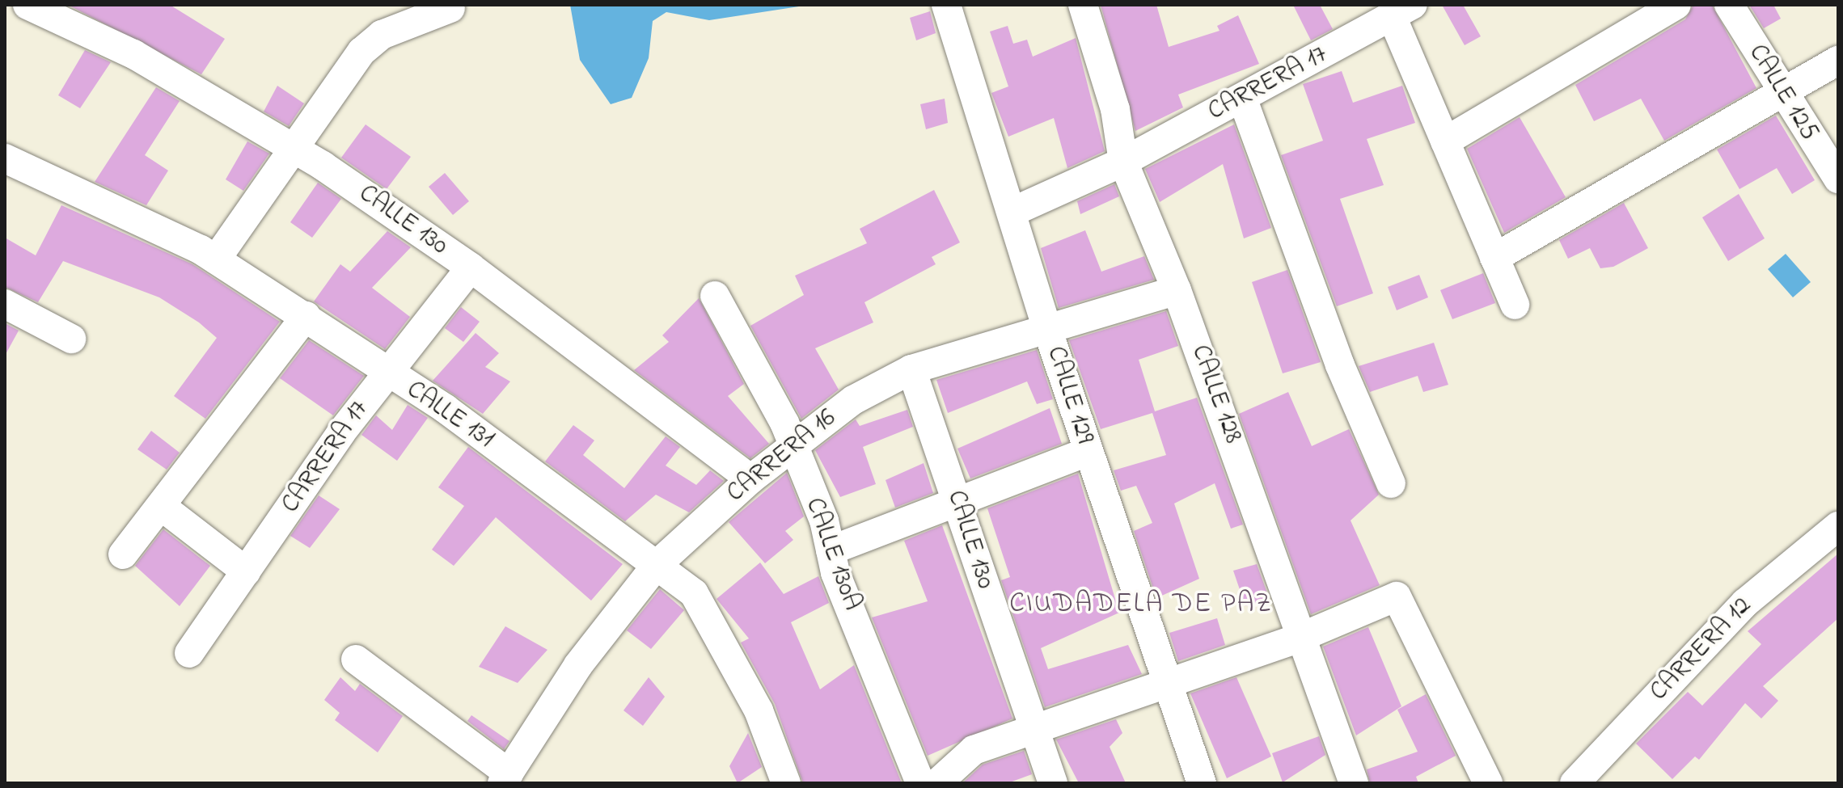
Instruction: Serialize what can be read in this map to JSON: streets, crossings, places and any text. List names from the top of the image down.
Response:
{
  "streets": {
    "street": [
      "CARRERA 17",
      "CALLE 125",
      "CALLE 130",
      "CALLE 128",
      "CALLE 129",
      "CALLE 131",
      "CARRERA 16",
      "CALLE 130A",
      "CARRERA 12"
    ]
  },
  "crossings": [
    ["CARRERA 17", "CALLE 130"],
    ["CARRERA 17", "CALLE 128"],
    ["CARRERA 17", "CALLE 129"],
    ["CARRERA 17", "CALLE 131"],
    ["CALLE 130", "CARRERA 16"],
    ["CALLE 128", "CARRERA 16"],
    ["CALLE 129", "CARRERA 16"],
    ["CALLE 131", "CARRERA 16"],
    ["CARRERA 16", "CALLE 130A"]
  ],
  "districts": ["CIUDADELA DE PAZ"]
}
